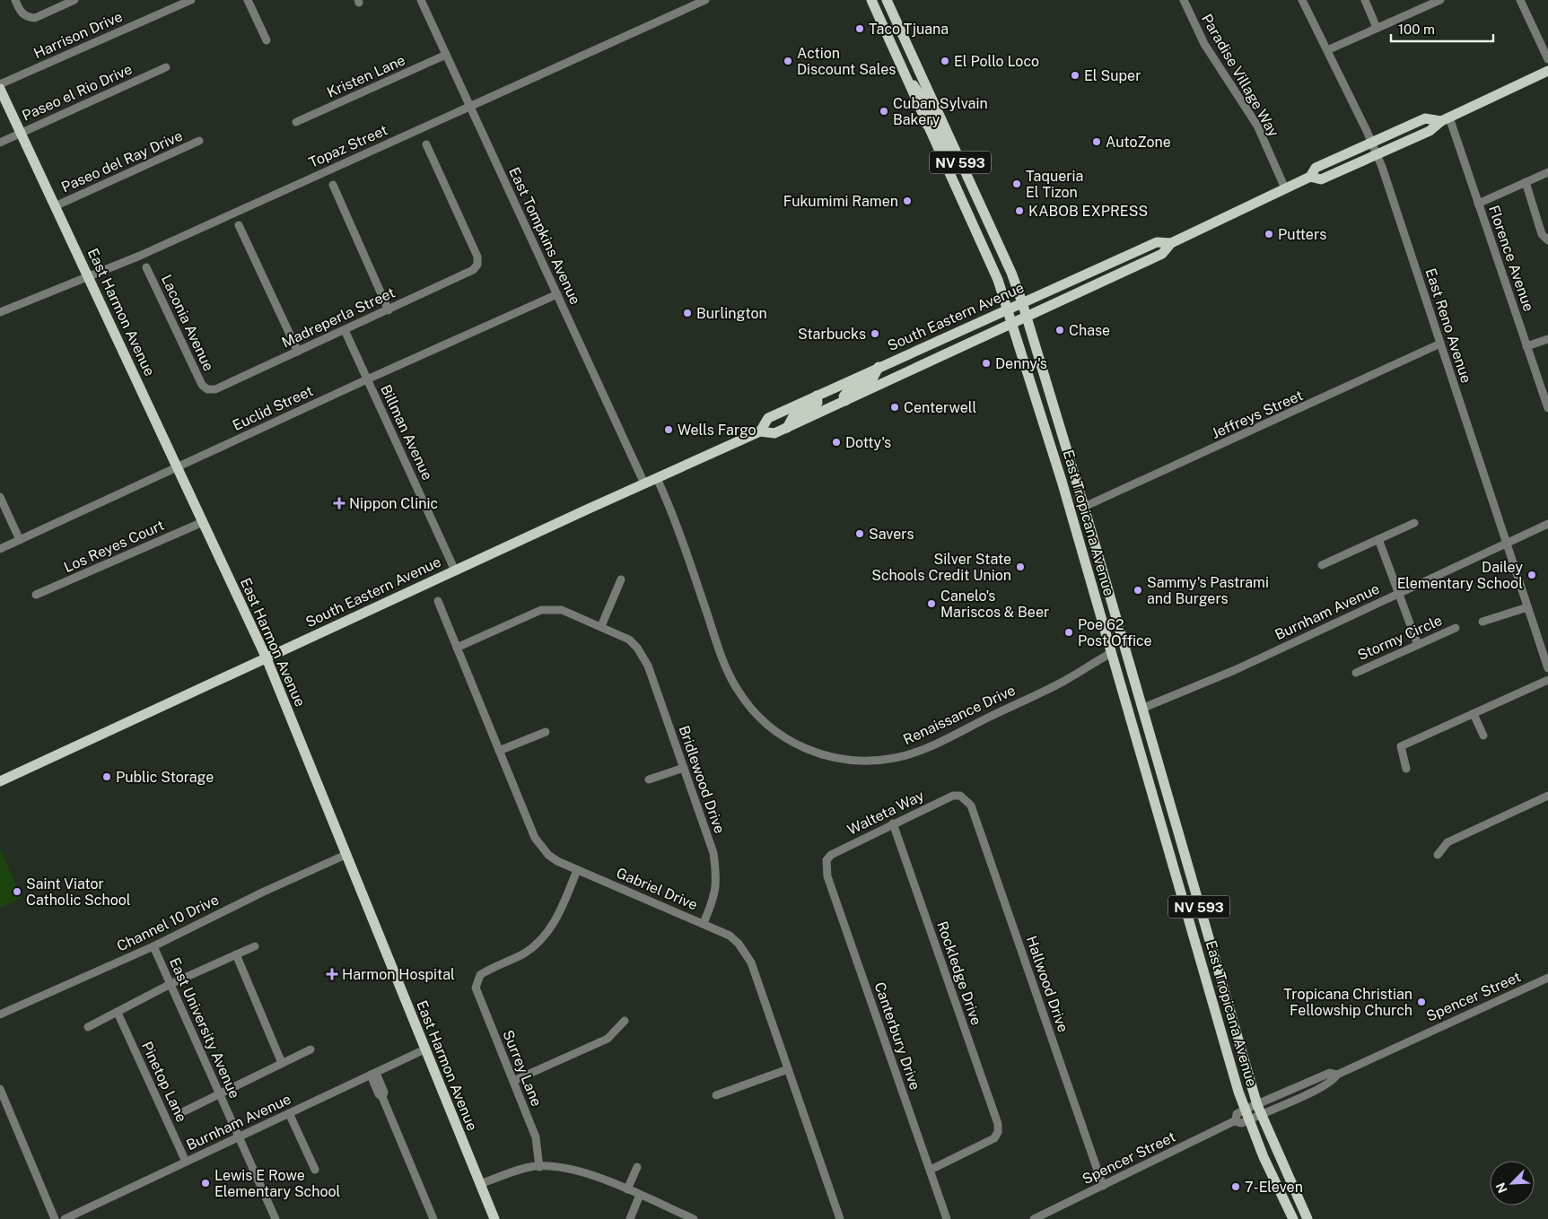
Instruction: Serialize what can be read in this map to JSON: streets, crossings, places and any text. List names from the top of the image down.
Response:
{
  "streets": {
    "main road": [
      "NV 593",
      "East Harmon Avenue",
      "South Eastern Avenue",
      "East Tropicana Avenue"
    ],
    "street": [
      "Harrison Drive",
      "Paradise Village Way",
      "Kristen Lane",
      "Paseo el Rio Drive",
      "Topaz Street",
      "Paseo del Ray Drive",
      "East Tompkins Avenue",
      "Florence Avenue",
      "Madreperla Street",
      "Laconia Avenue",
      "East Reno Avenue",
      "Euclid Street",
      "Jeffreys Street",
      "Billman Avenue",
      "Los Reyes Court",
      "Burnham Avenue",
      "Stormy Circle",
      "Renaissance Drive",
      "Bridlewood Drive",
      "Walteta Way",
      "Gabriel Drive",
      "Channel 10 Drive",
      "Rockledge Drive",
      "Hallwood Drive",
      "Spencer Street",
      "East University Avenue",
      "Canterbury Drive",
      "Surrey Lane",
      "Pinetop Lane"
    ]
  },
  "crossings": [
    ["Paradise Village Way", "South Eastern Avenue"],
    ["Kristen Lane", "East Tompkins Avenue"],
    ["Paseo el Rio Drive", "East Harmon Avenue"],
    ["Topaz Street", "East Tompkins Avenue"],
    ["Topaz Street", "East Harmon Avenue"],
    ["Paseo del Ray Drive", "East Harmon Avenue"],
    ["East Tompkins Avenue", "South Eastern Avenue"],
    ["East Tompkins Avenue", "Euclid Street"],
    ["Florence Avenue", "South Eastern Avenue"],
    ["East Harmon Avenue", "South Eastern Avenue"],
    ["East Harmon Avenue", "Euclid Street"],
    ["East Harmon Avenue", "Los Reyes Court"],
    ["East Harmon Avenue", "Burnham Avenue"],
    ["East Harmon Avenue", "Channel 10 Drive"],
    ["South Eastern Avenue", "East Reno Avenue"],
    ["South Eastern Avenue", "Billman Avenue"],
    ["South Eastern Avenue", "East Tropicana Avenue"],
    ["South Eastern Avenue", "Renaissance Drive"],
    ["Madreperla Street", "Laconia Avenue"],
    ["Madreperla Street", "Billman Avenue"],
    ["East Reno Avenue", "Jeffreys Street"],
    ["East Reno Avenue", "Burnham Avenue"],
    ["Euclid Street", "Billman Avenue"],
    ["Jeffreys Street", "East Tropicana Avenue"],
    ["East Tropicana Avenue", "Burnham Avenue"],
    ["East Tropicana Avenue", "Renaissance Drive"],
    ["East Tropicana Avenue", "Spencer Street"],
    ["Burnham Avenue", "East University Avenue"],
    ["Burnham Avenue", "Pinetop Lane"],
    ["Bridlewood Drive", "Gabriel Drive"],
    ["Walteta Way", "Rockledge Drive"],
    ["Walteta Way", "Hallwood Drive"],
    ["Walteta Way", "Canterbury Drive"],
    ["Gabriel Drive", "Surrey Lane"],
    ["Channel 10 Drive", "East University Avenue"],
    ["Rockledge Drive", "Canterbury Drive"],
    ["Hallwood Drive", "Spencer Street"]
  ],
  "places": {
    "other": [
      "Taco Tjuana",
      "Action Discount Sales",
      "El Pollo Loco",
      "El Super",
      "Cuban Sylvain Bakery",
      "AutoZone",
      "Taqueria El Tizon",
      "Fukumimi Ramen",
      "KABOB EXPRESS",
      "Putters",
      "Burlington",
      "Chase",
      "Starbucks",
      "Denny's",
      "Centerwell",
      "Wells Fargo",
      "Dotty's",
      "Savers",
      "Silver State Schools Credit Union",
      "Dailey Elementary School",
      "Sammy's Pastrami and Burgers",
      "Canelo's Mariscos & Beer",
      "Poe 62 Post Office",
      "Public Storage",
      "Saint Viator Catholic School",
      "Tropicana Christian Fellowship Church",
      "Lewis E Rowe Elementary School",
      "7-Eleven"
    ],
    "health": ["Nippon Clinic", "Harmon Hospital"]
  },
  "scale_bar": "100 m",
  "north": "bottom left"
}
